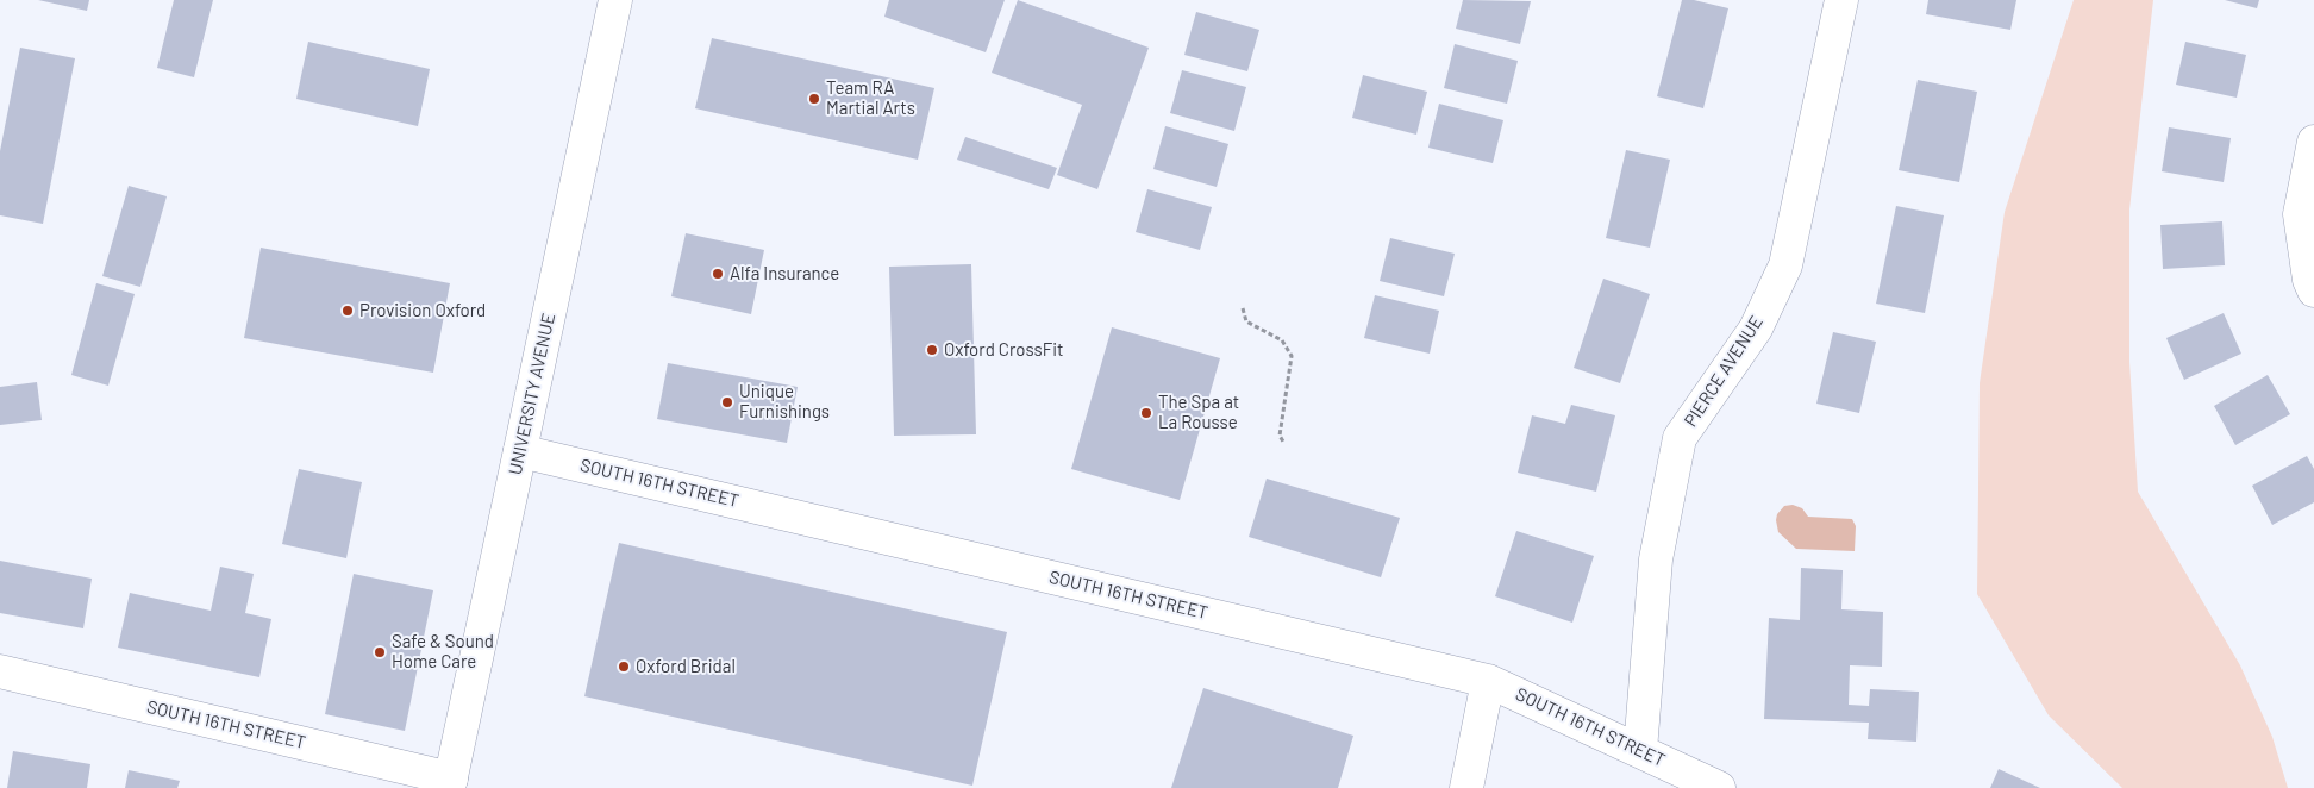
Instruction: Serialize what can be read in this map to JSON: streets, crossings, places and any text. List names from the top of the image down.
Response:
{
  "streets": {
    "street": ["PIERCE AVENUE", "UNIVERSITY AVENUE", "SOUTH 16TH STREET"]
  },
  "crossings": [
    ["PIERCE AVENUE", "SOUTH 16TH STREET"],
    ["UNIVERSITY AVENUE", "SOUTH 16TH STREET"]
  ],
  "places": [
    "Team RA Martial Arts",
    "Alfa Insurance",
    "Provision Oxford",
    "Oxford CrossFit",
    "Unique Furnishings",
    "The Spa at La Rousse",
    "Safe & Sound Home Care",
    "Oxford Bridal"
  ]
}
